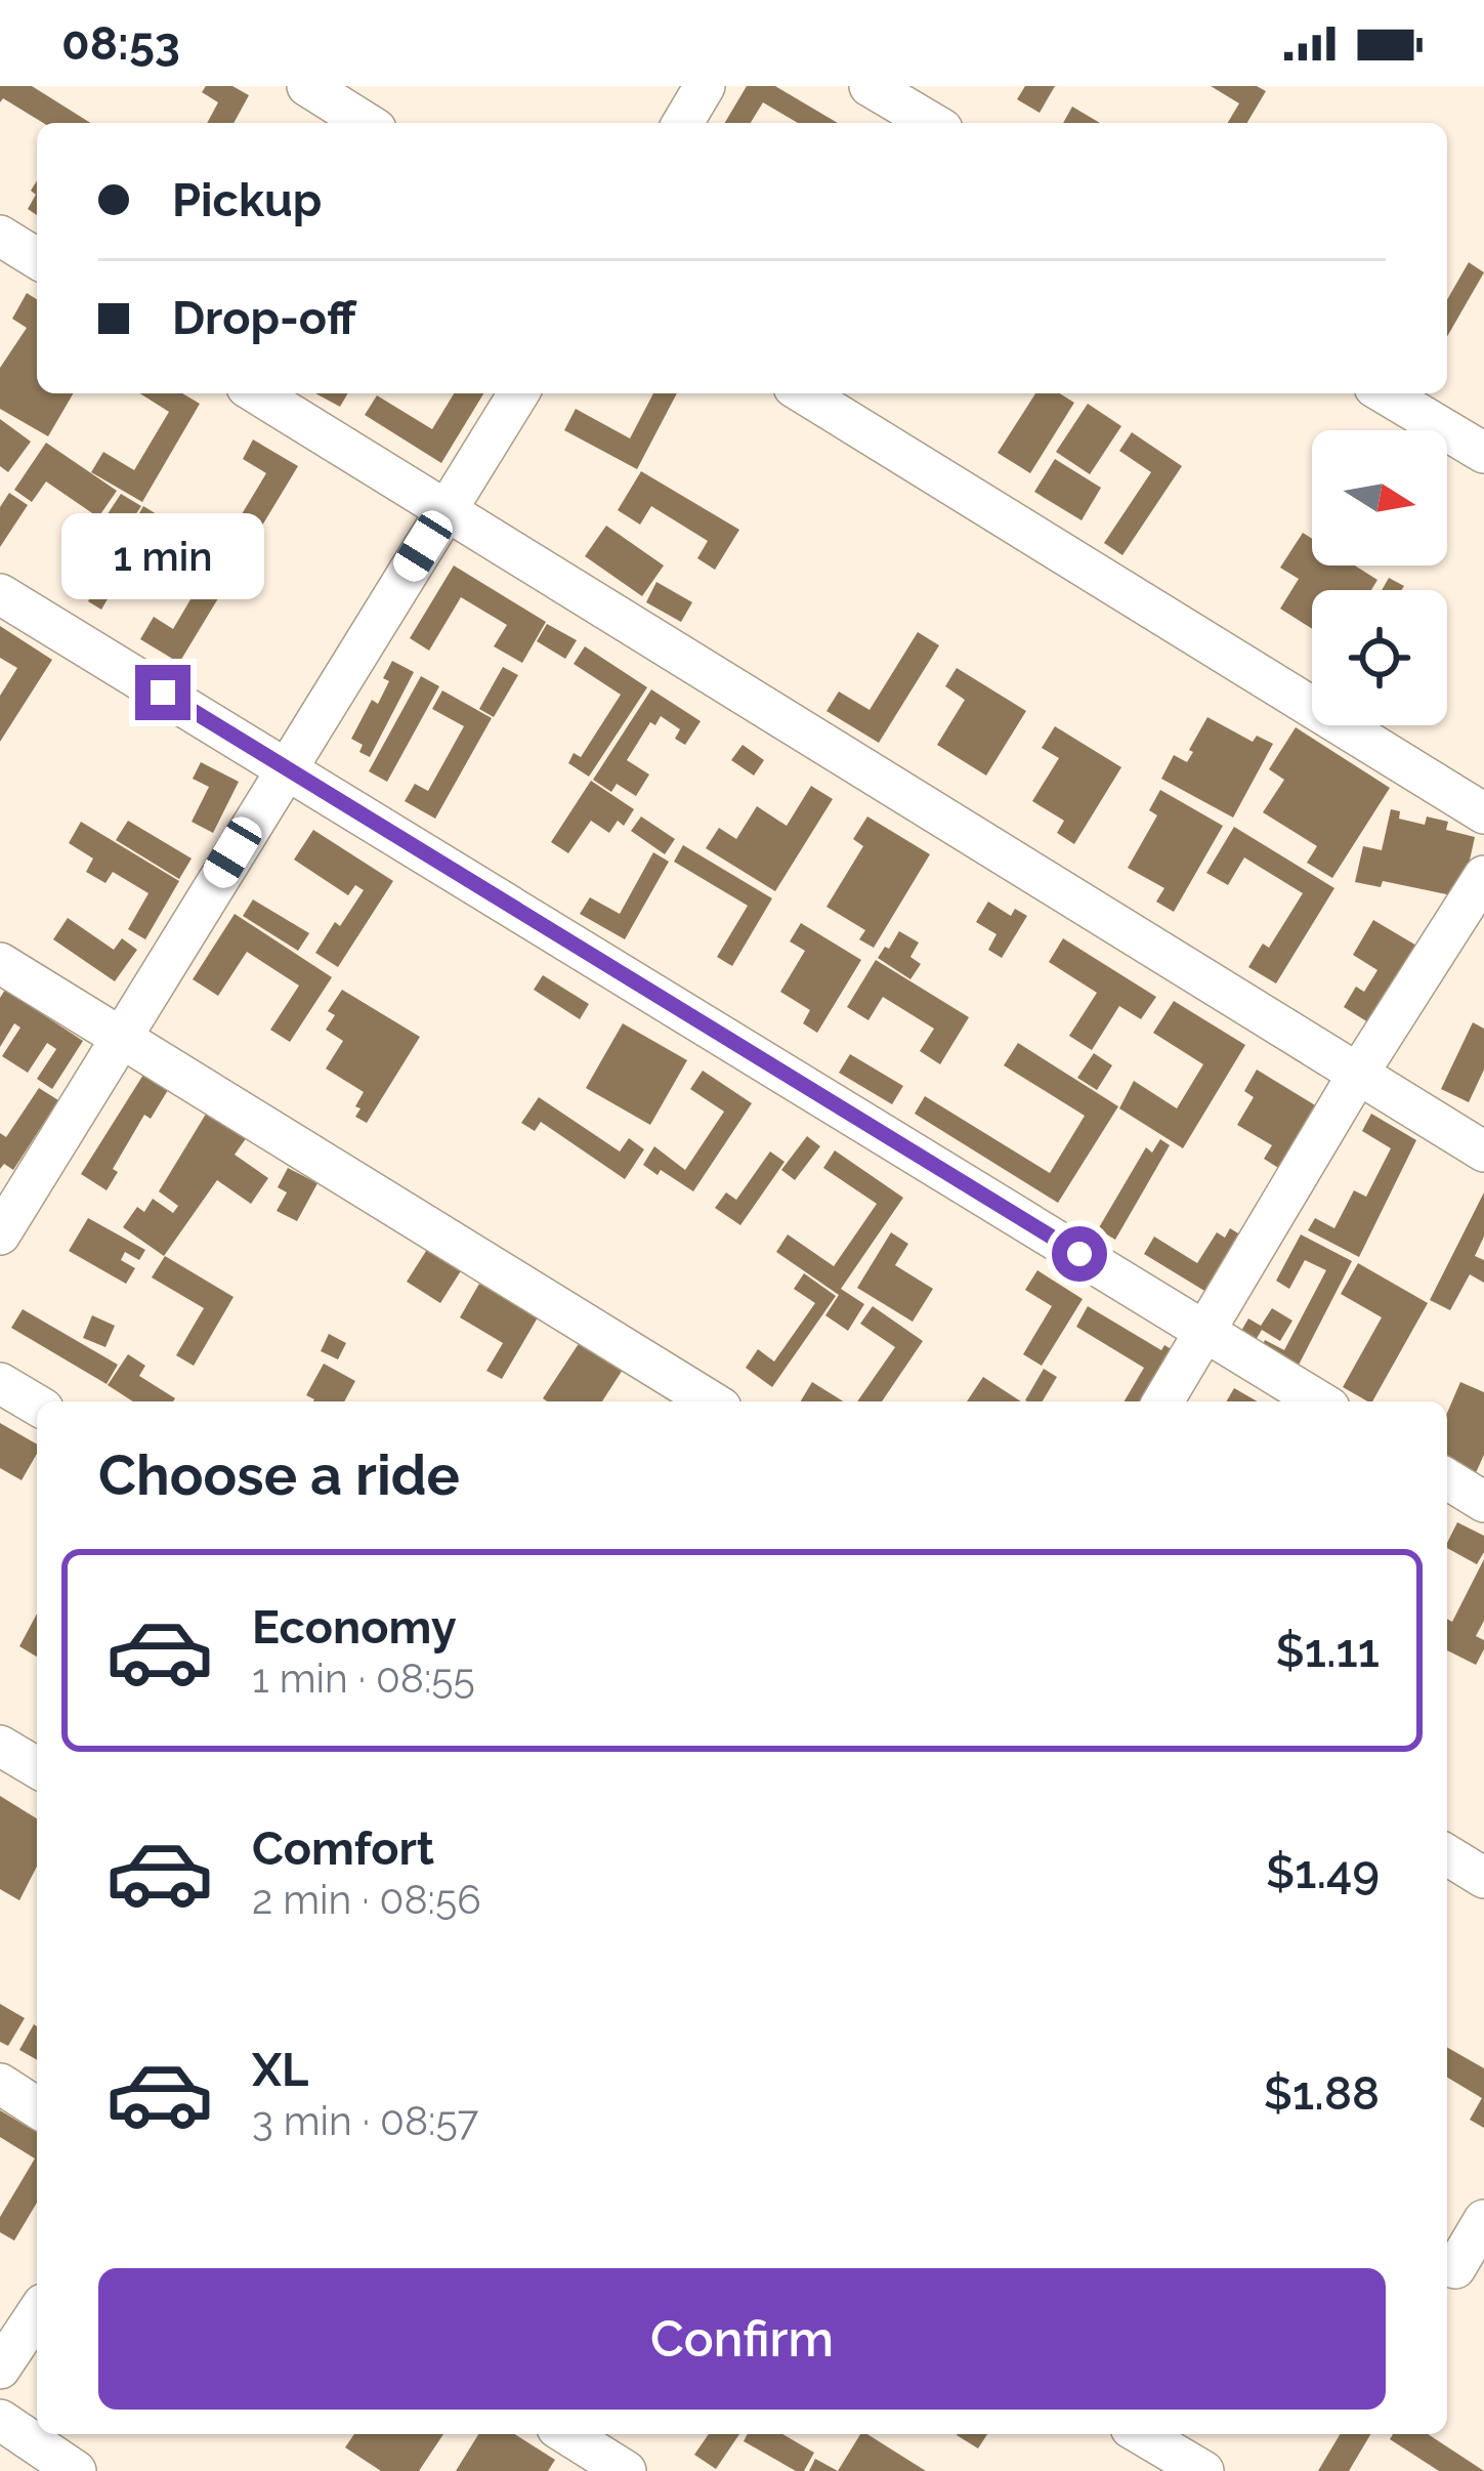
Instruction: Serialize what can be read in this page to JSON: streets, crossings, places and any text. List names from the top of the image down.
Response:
{
  "north": "right",
  "page": {
    "status": "08:53",
    "banner": ["Pickup", "Drop-off"],
    "bubble": "1 min",
    "heading": "Choose a ride",
    "list": [
      {
        "name": "Economy",
        "note": "1 min · 08:55",
        "value": "$1.11"
      },
      {
        "name": "Comfort",
        "note": "2 min · 08:56",
        "value": "$1.49"
      },
      {
        "name": "XL",
        "note": "3 min · 08:57",
        "value": "$1.88"
      }
    ],
    "buttons": "Confirm"
  }
}
